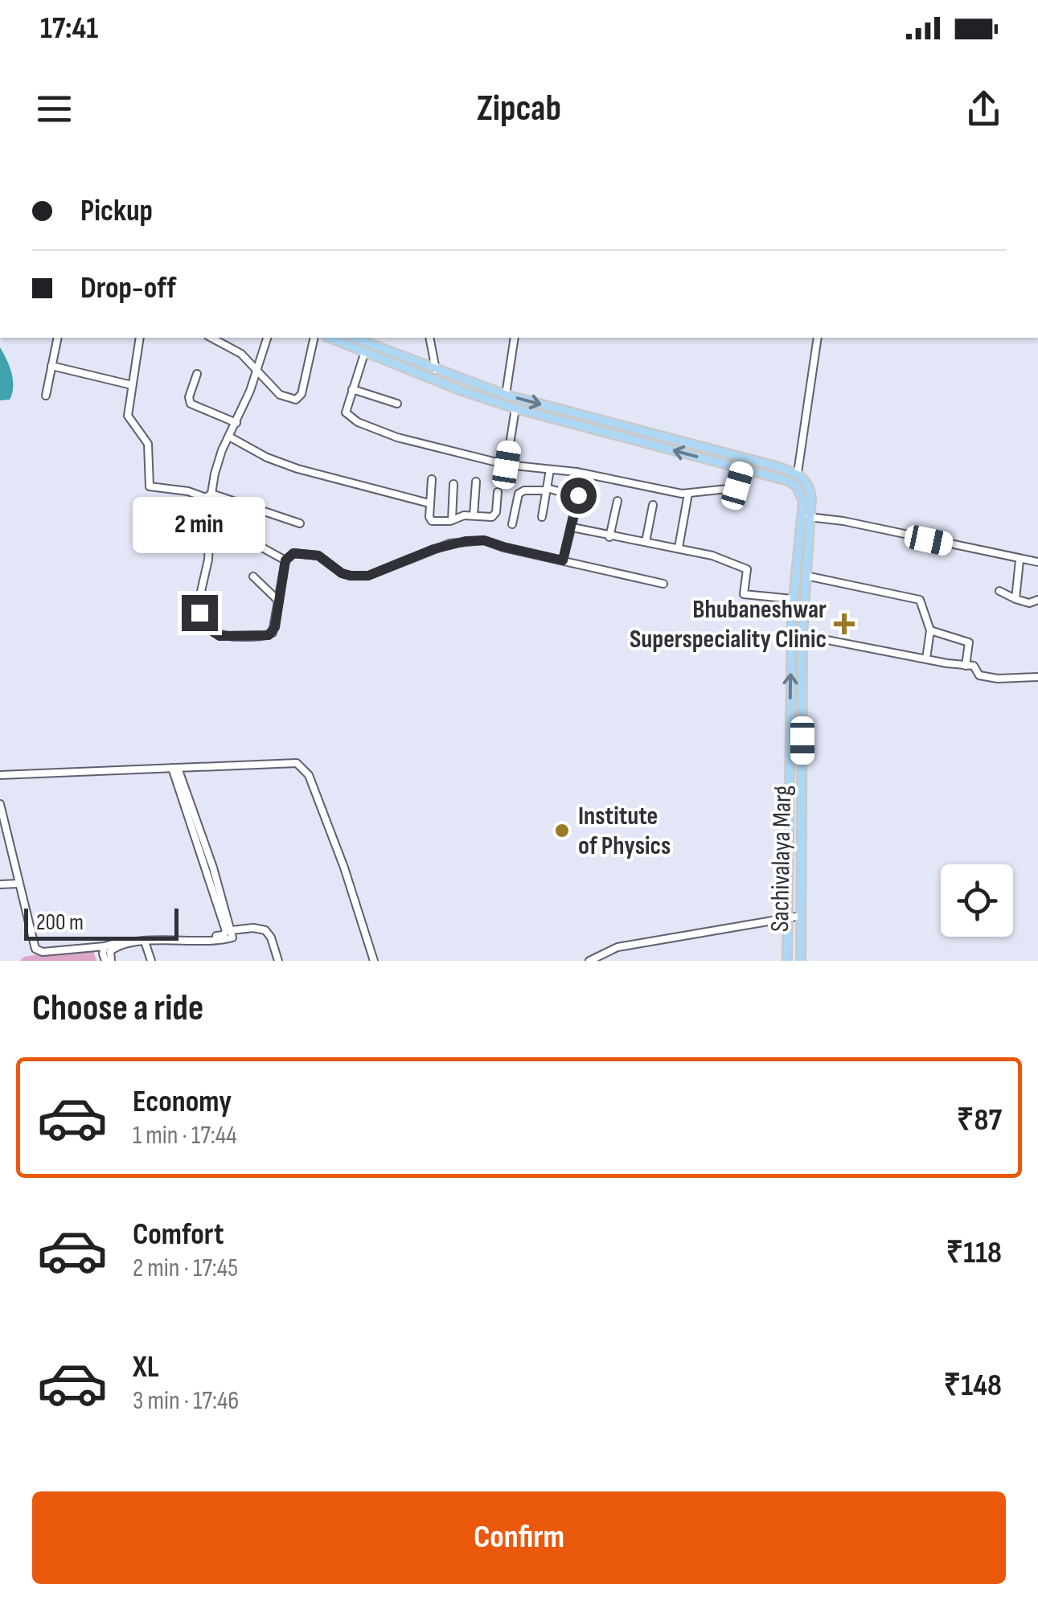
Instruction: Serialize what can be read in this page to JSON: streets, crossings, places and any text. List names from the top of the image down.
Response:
{
  "streets": {
    "main road": ["Sachivalaya Marg"]
  },
  "places": {
    "health": ["Bhubaneshwar Superspeciality Clinic"],
    "other": ["Institute of Physics"]
  },
  "scale_bar": "200 m",
  "page": {
    "status": "17:41",
    "header": "Zipcab",
    "banner": ["Pickup", "Drop-off"],
    "bubble": "2 min",
    "scale": "200 m",
    "heading": "Choose a ride",
    "list": [
      {
        "name": "Economy",
        "note": "1 min · 17:44",
        "value": "₹87"
      },
      {
        "name": "Comfort",
        "note": "2 min · 17:45",
        "value": "₹118"
      },
      {
        "name": "XL",
        "note": "3 min · 17:46",
        "value": "₹148"
      }
    ],
    "buttons": "Confirm"
  }
}
